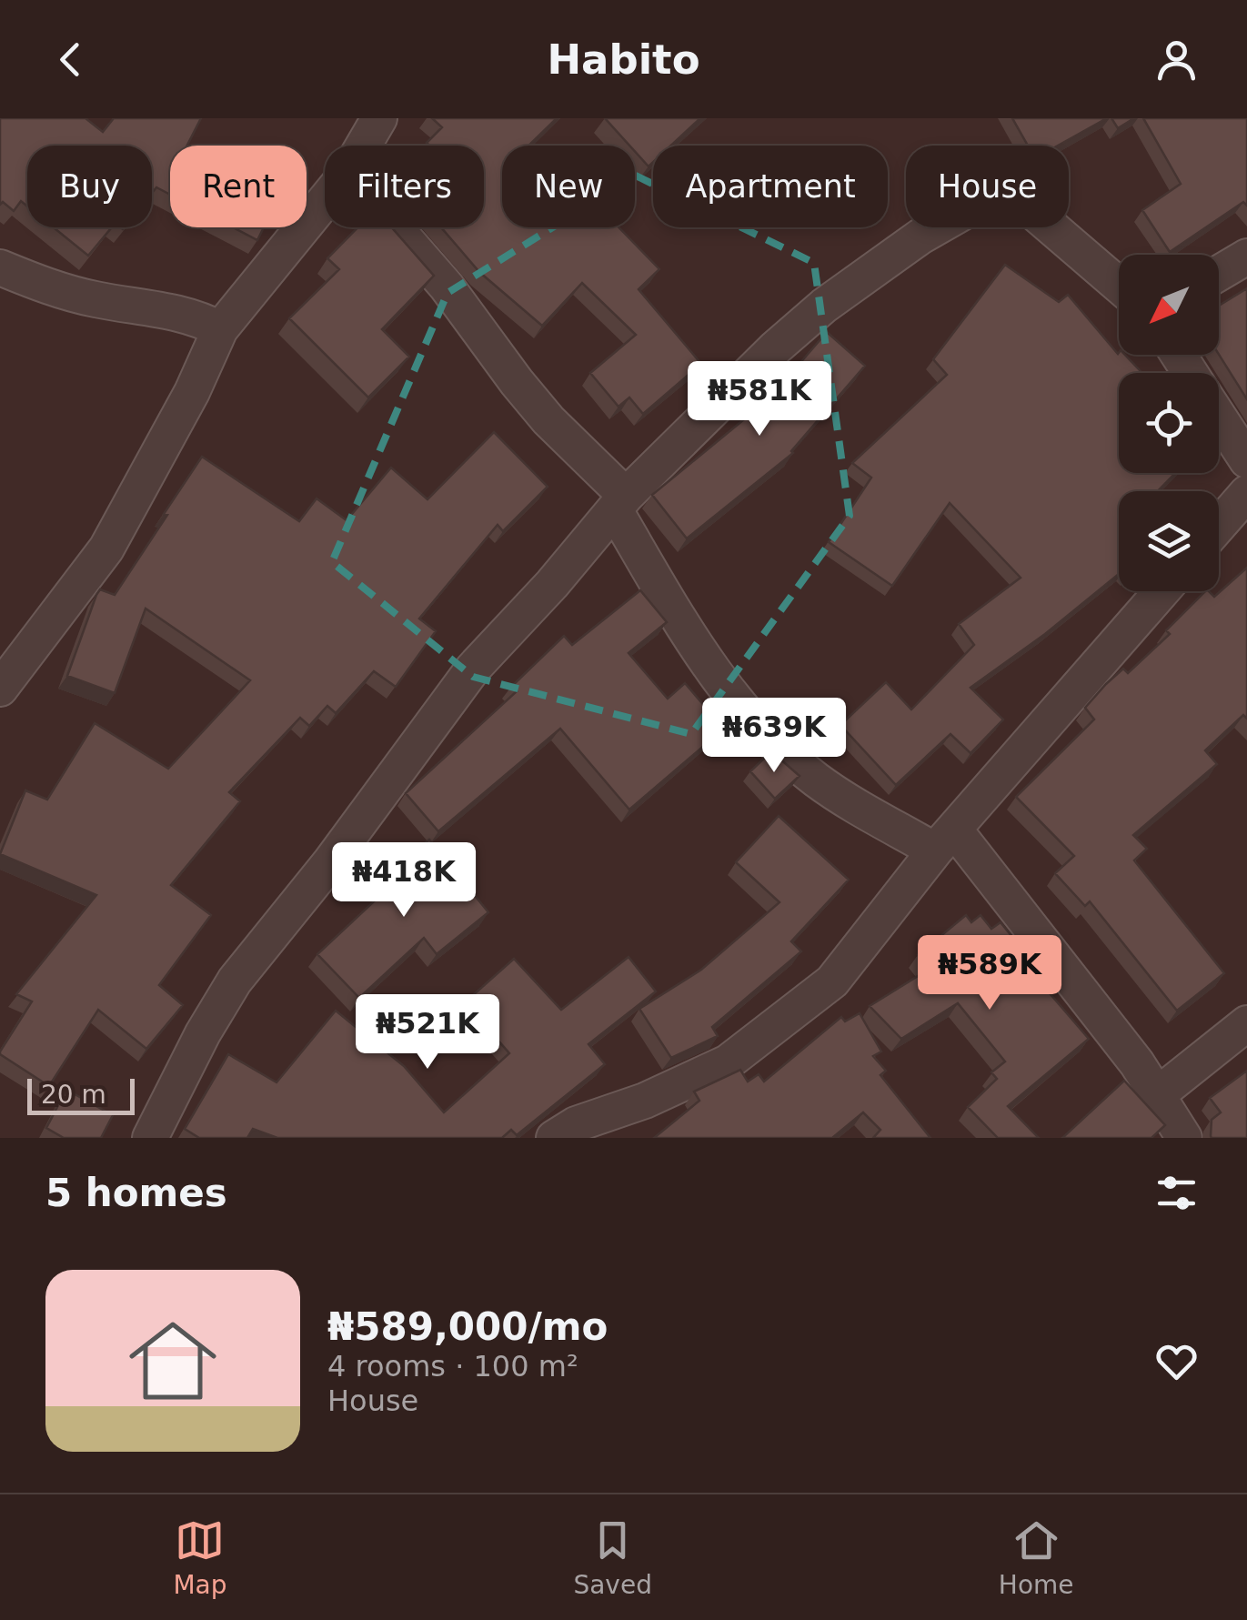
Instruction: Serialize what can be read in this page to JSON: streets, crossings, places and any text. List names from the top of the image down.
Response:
{
  "scale_bar": "20 m",
  "north": "bottom left",
  "page": {
    "header": "Habito",
    "chip": [
      "Buy",
      "Rent",
      "Filters",
      "New",
      "Apartment",
      "House"
    ],
    "price": [
      "₦581K",
      "₦639K",
      "₦418K",
      "₦589K",
      "₦521K"
    ],
    "scale": "20 m",
    "heading": "5 homes",
    "list": [
      {
        "name": "₦589,000/mo",
        "note": "4 rooms · 100 m² · House"
      }
    ],
    "tabs": ["Map", "Saved", "Home"]
  }
}
